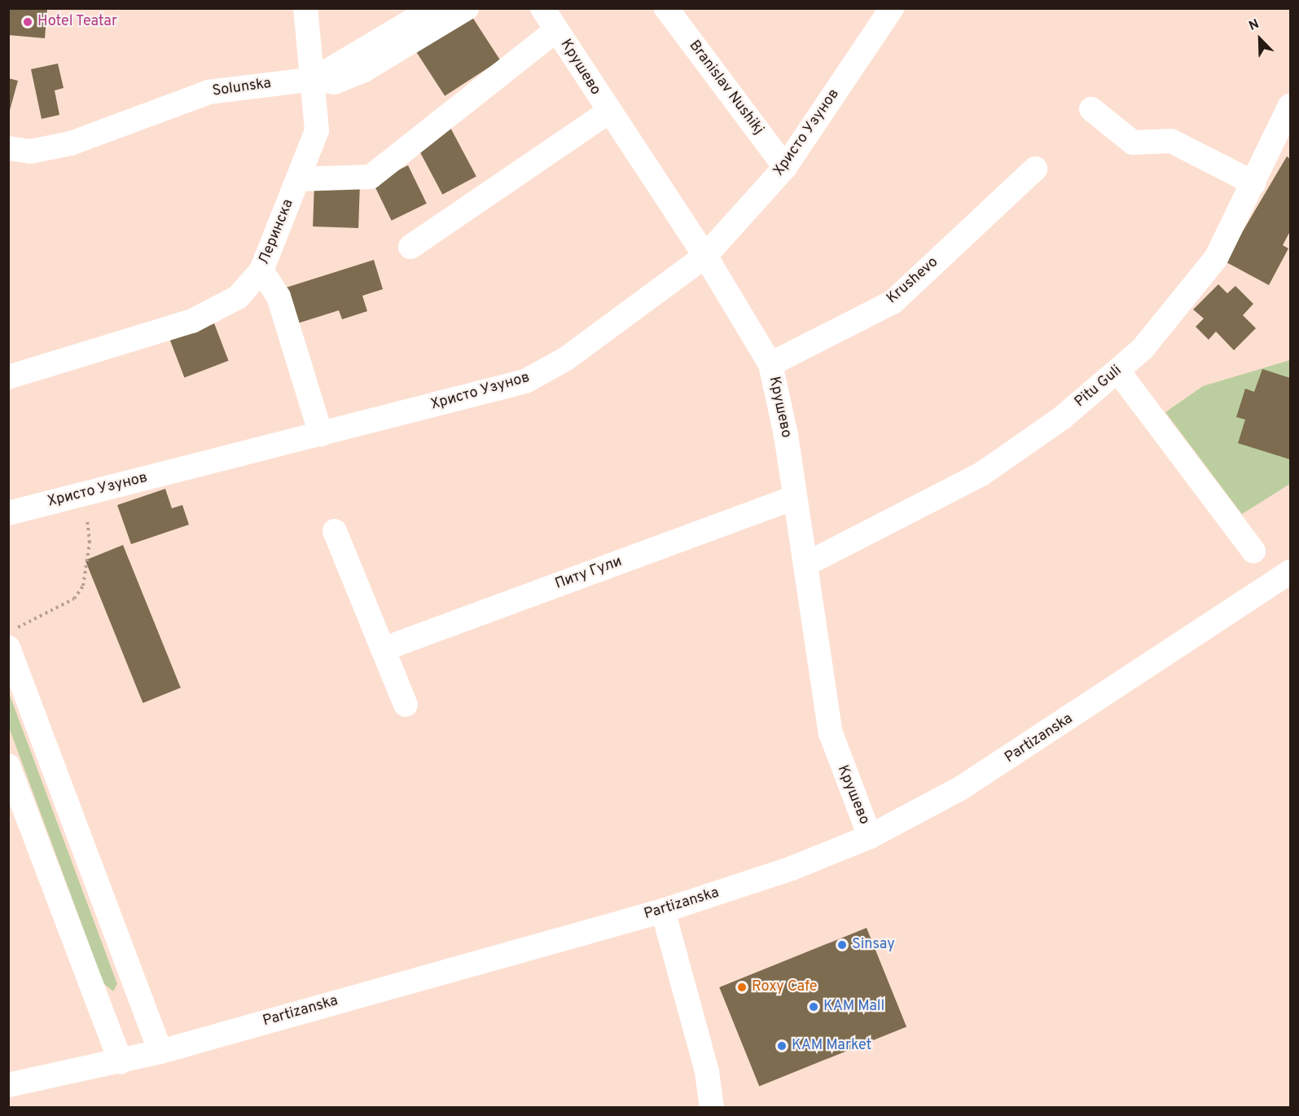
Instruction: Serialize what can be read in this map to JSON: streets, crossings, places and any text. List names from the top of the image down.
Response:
{
  "streets": {
    "street": [
      "Крушево",
      "Solunska",
      "Branislav Nushikj",
      "Христо Узунов",
      "Леринска",
      "Krushevo",
      "Pitu Guli",
      "Питу Гули",
      "Partizanska"
    ]
  },
  "crossings": [
    ["Крушево", "Христо Узунов"],
    ["Крушево", "Леринска"],
    ["Крушево", "Krushevo"],
    ["Крушево", "Pitu Guli"],
    ["Крушево", "Питу Гули"],
    ["Крушево", "Partizanska"],
    ["Solunska", "Леринска"],
    ["Branislav Nushikj", "Христо Узунов"]
  ],
  "places": [
    "Hotel Teatar",
    "Sinsay",
    "Roxy Cafe",
    "KAM Mall",
    "KAM Market"
  ],
  "north": "top left"
}
